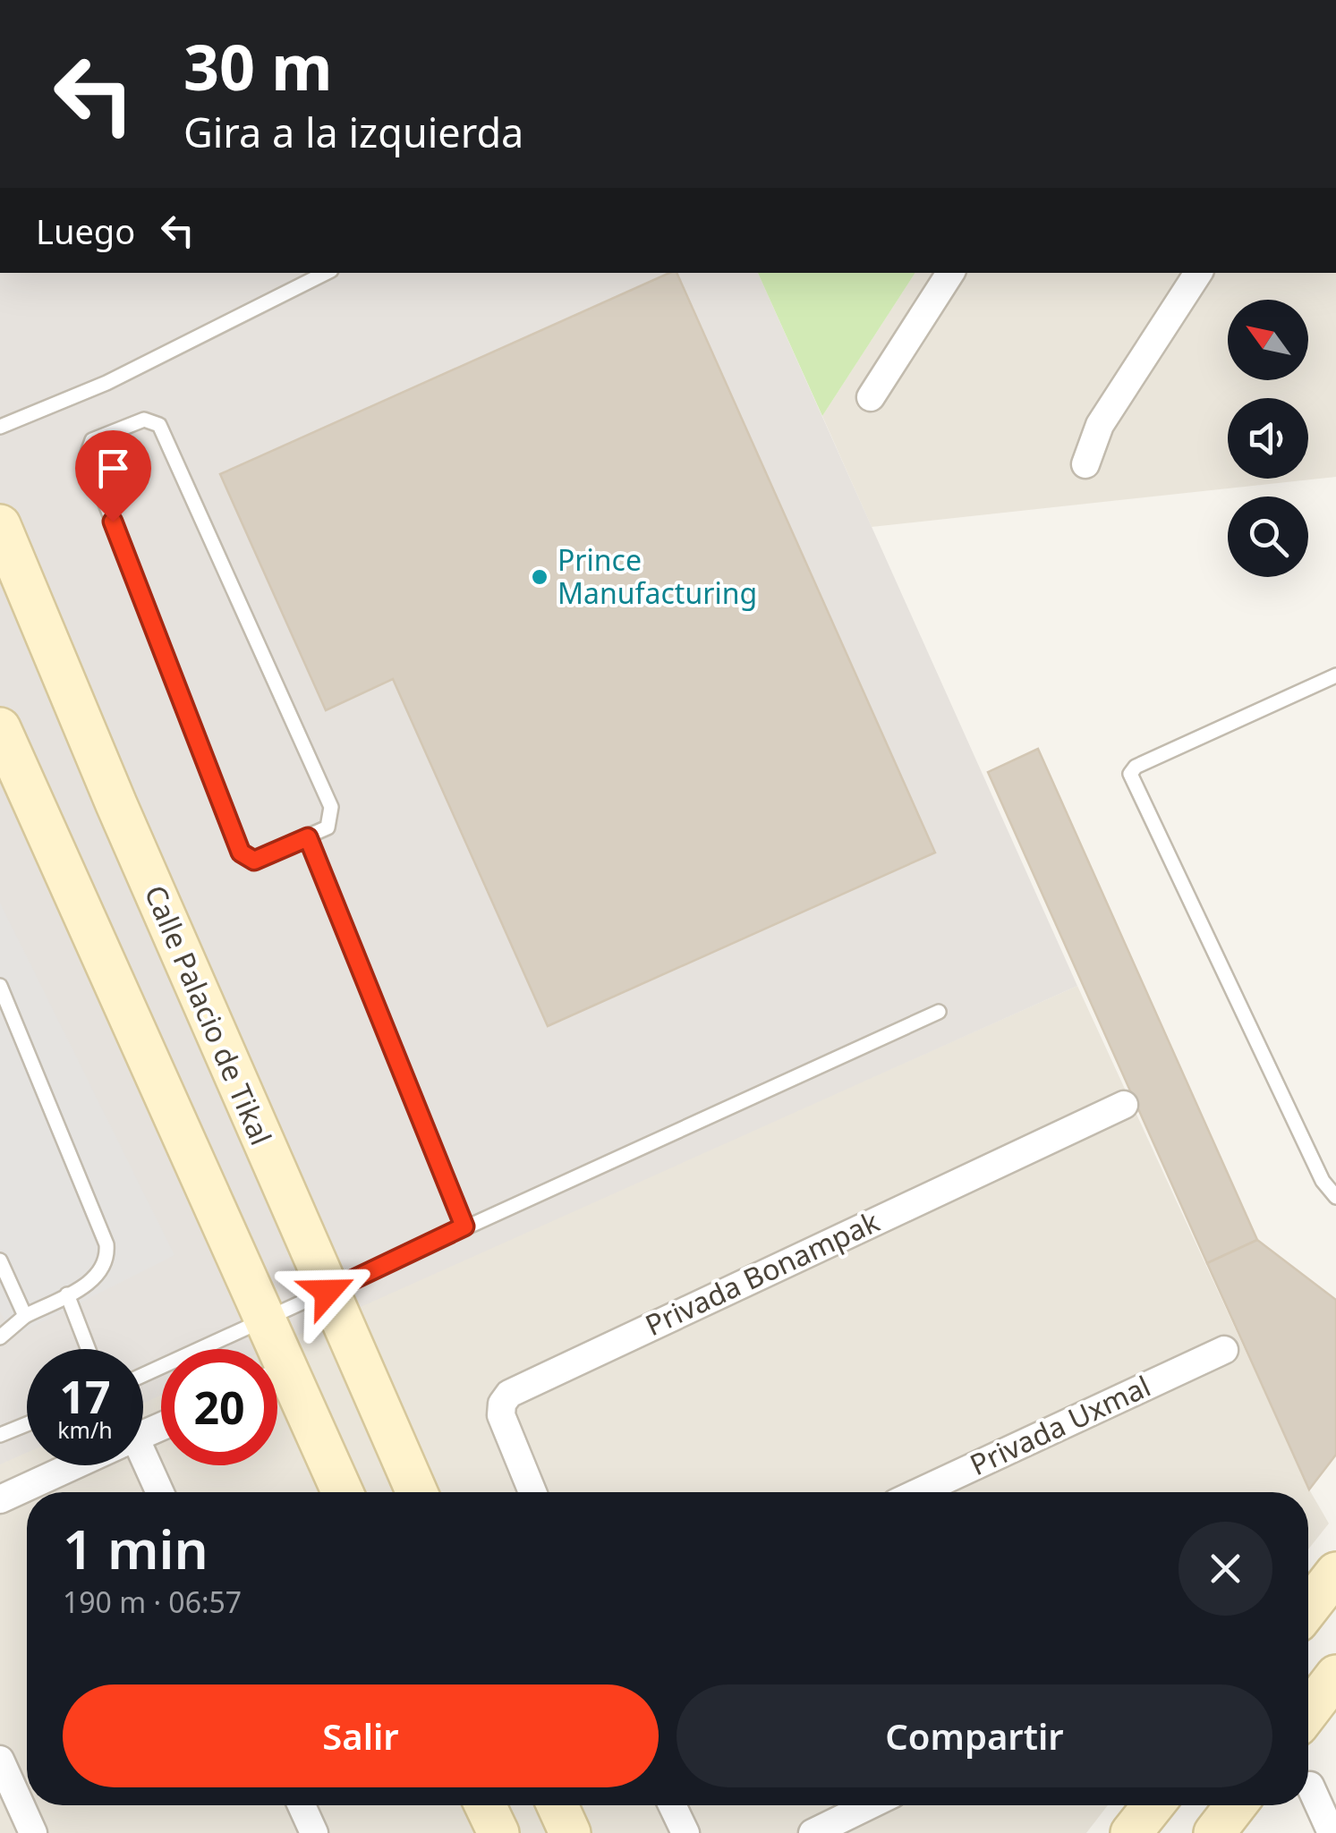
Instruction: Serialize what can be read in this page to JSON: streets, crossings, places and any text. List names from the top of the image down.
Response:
{
  "streets": {
    "street": ["Calle Palacio de Tikal", "Privada Bonampak", "Privada Uxmal"]
  },
  "places": ["Prince Manufacturing"],
  "north": "top left",
  "page": {
    "turn": ["30 m", "Gira a la izquierda"],
    "then": "Luego",
    "speed": "17 km/h",
    "limit": "20",
    "heading": ["1 min", "190 m · 06:57"],
    "buttons": ["Salir", "Compartir"]
  }
}
